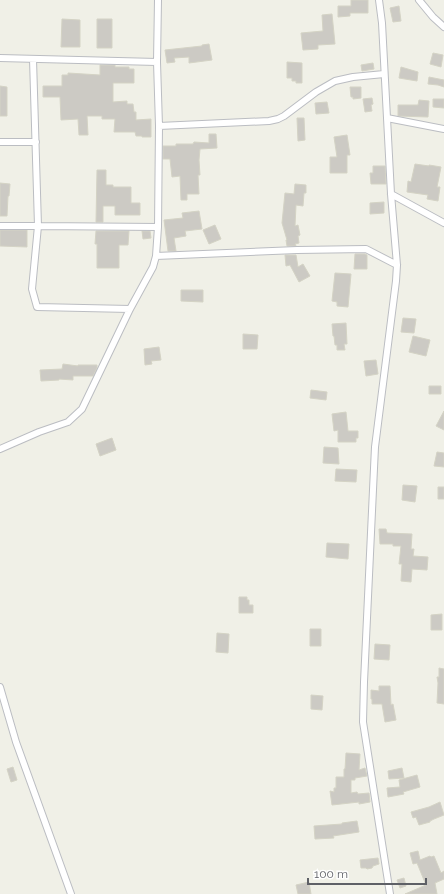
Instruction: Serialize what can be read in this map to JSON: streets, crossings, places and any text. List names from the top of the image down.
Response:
{
  "scale_bar": "100 m"
}
